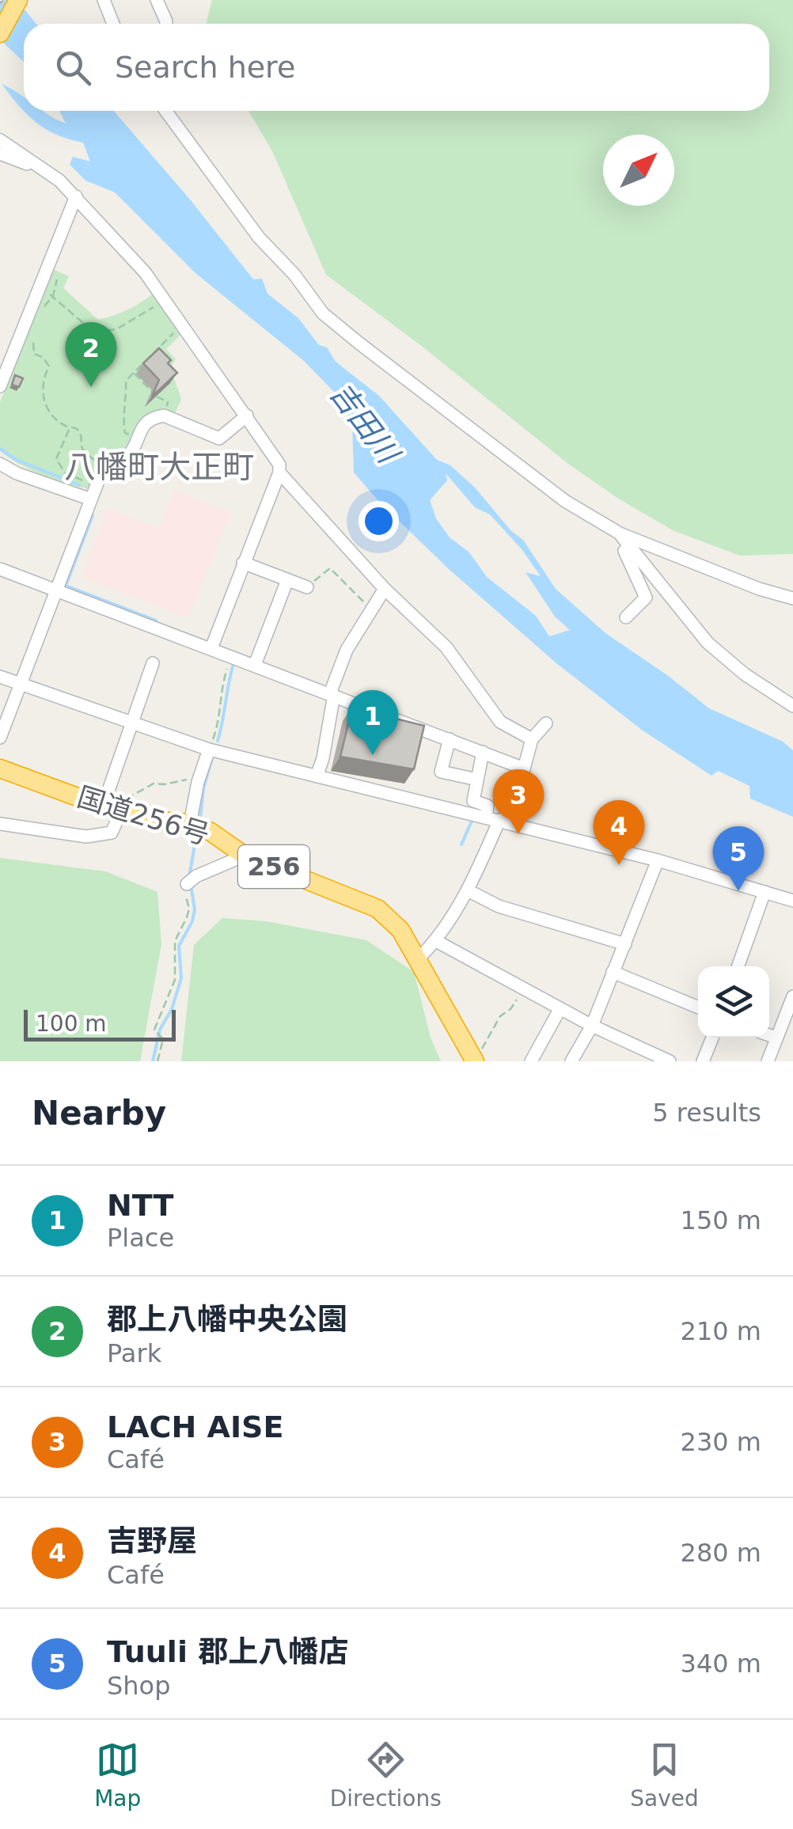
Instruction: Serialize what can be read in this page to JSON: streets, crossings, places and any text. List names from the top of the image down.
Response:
{
  "streets": {
    "highway": ["国道256号", "256"]
  },
  "districts": ["八幡町大正町"],
  "water": ["吉田川"],
  "scale_bar": "100 m",
  "north": "top right",
  "page": {
    "search": "Search here",
    "pins": [
      "2",
      "1",
      "3",
      "4",
      "5"
    ],
    "scale": "100 m",
    "heading": ["Nearby", "5 results"],
    "list": [
      {
        "mark": "1",
        "name": "NTT",
        "note": "Place",
        "value": "150 m"
      },
      {
        "mark": "2",
        "name": "郡上八幡中央公園",
        "note": "Park",
        "value": "210 m"
      },
      {
        "mark": "3",
        "name": "LACH AISE",
        "note": "Café",
        "value": "230 m"
      },
      {
        "mark": "4",
        "name": "吉野屋",
        "note": "Café",
        "value": "280 m"
      },
      {
        "mark": "5",
        "name": "Tuuli 郡上八幡店",
        "note": "Shop",
        "value": "340 m"
      }
    ],
    "nav": ["Map", "Directions", "Saved"]
  }
}
